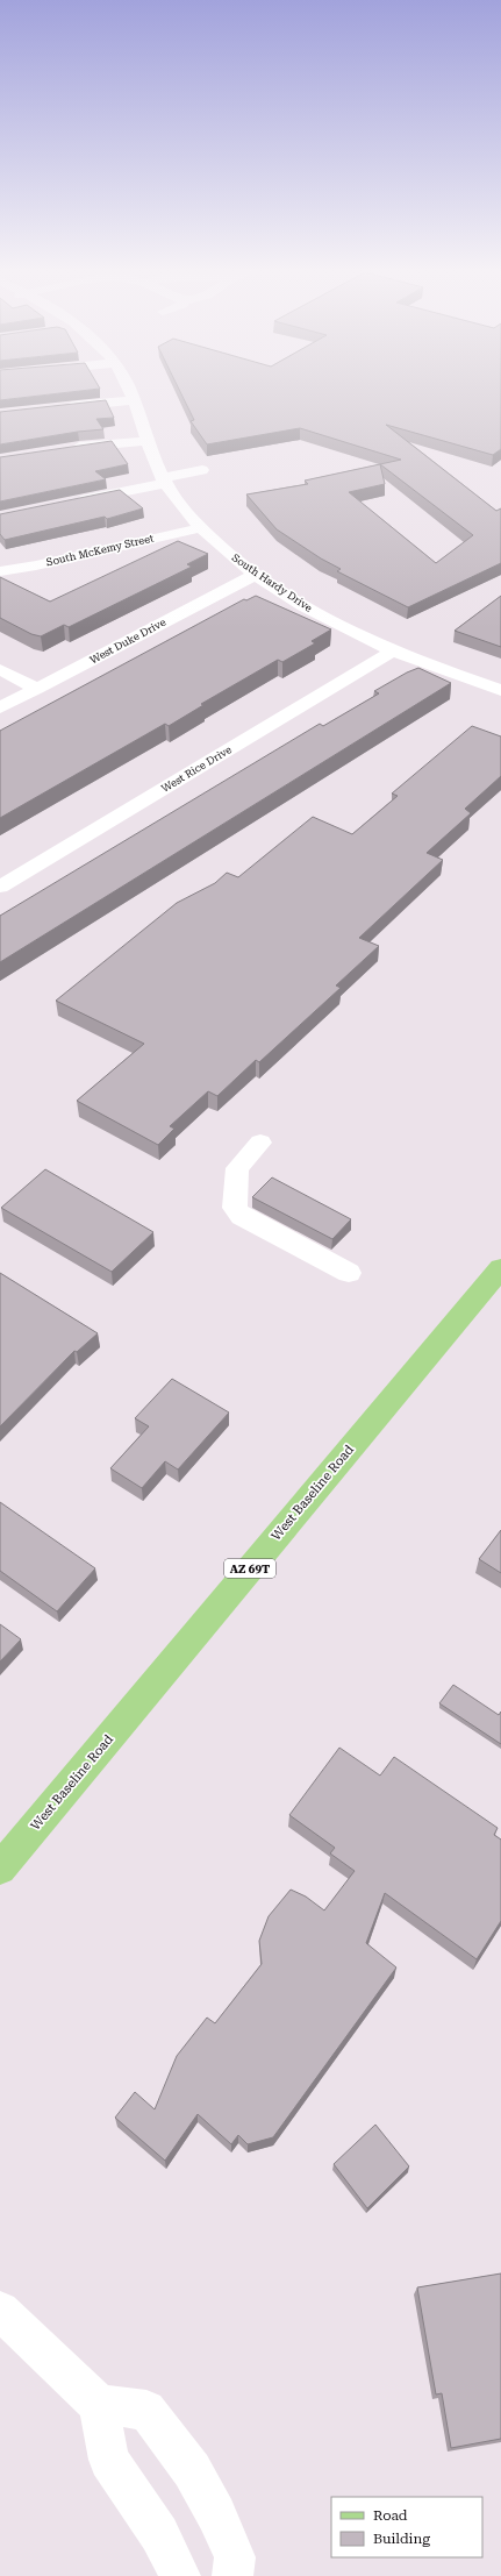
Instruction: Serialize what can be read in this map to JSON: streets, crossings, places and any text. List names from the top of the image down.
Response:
{
  "streets": {
    "main road": ["West Baseline Road", "AZ 69T"],
    "street": [
      "South McKemy Street",
      "South Hardy Drive",
      "West Duke Drive",
      "West Rice Drive"
    ]
  },
  "crossings": [
    ["South McKemy Street", "South Hardy Drive"],
    ["South Hardy Drive", "West Duke Drive"],
    ["South Hardy Drive", "West Rice Drive"]
  ],
  "legend": ["Road", "Building"]
}
